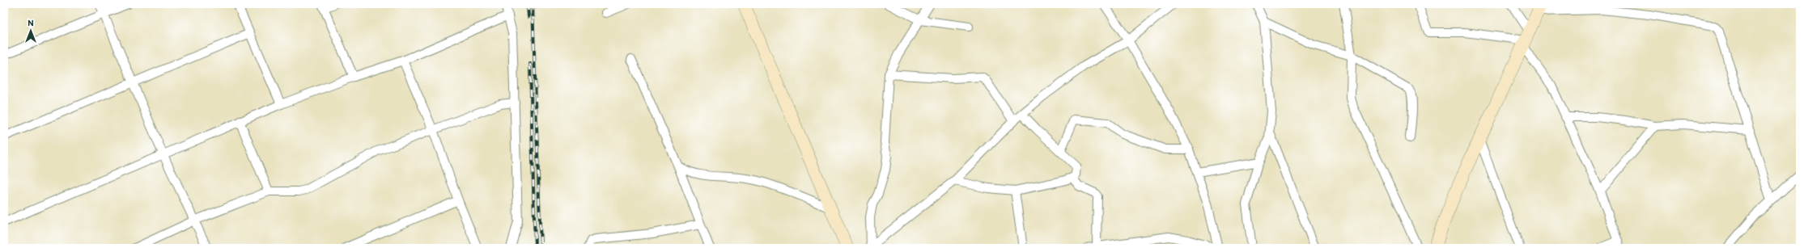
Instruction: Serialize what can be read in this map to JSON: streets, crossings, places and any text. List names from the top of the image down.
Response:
{
  "north": "top"
}
